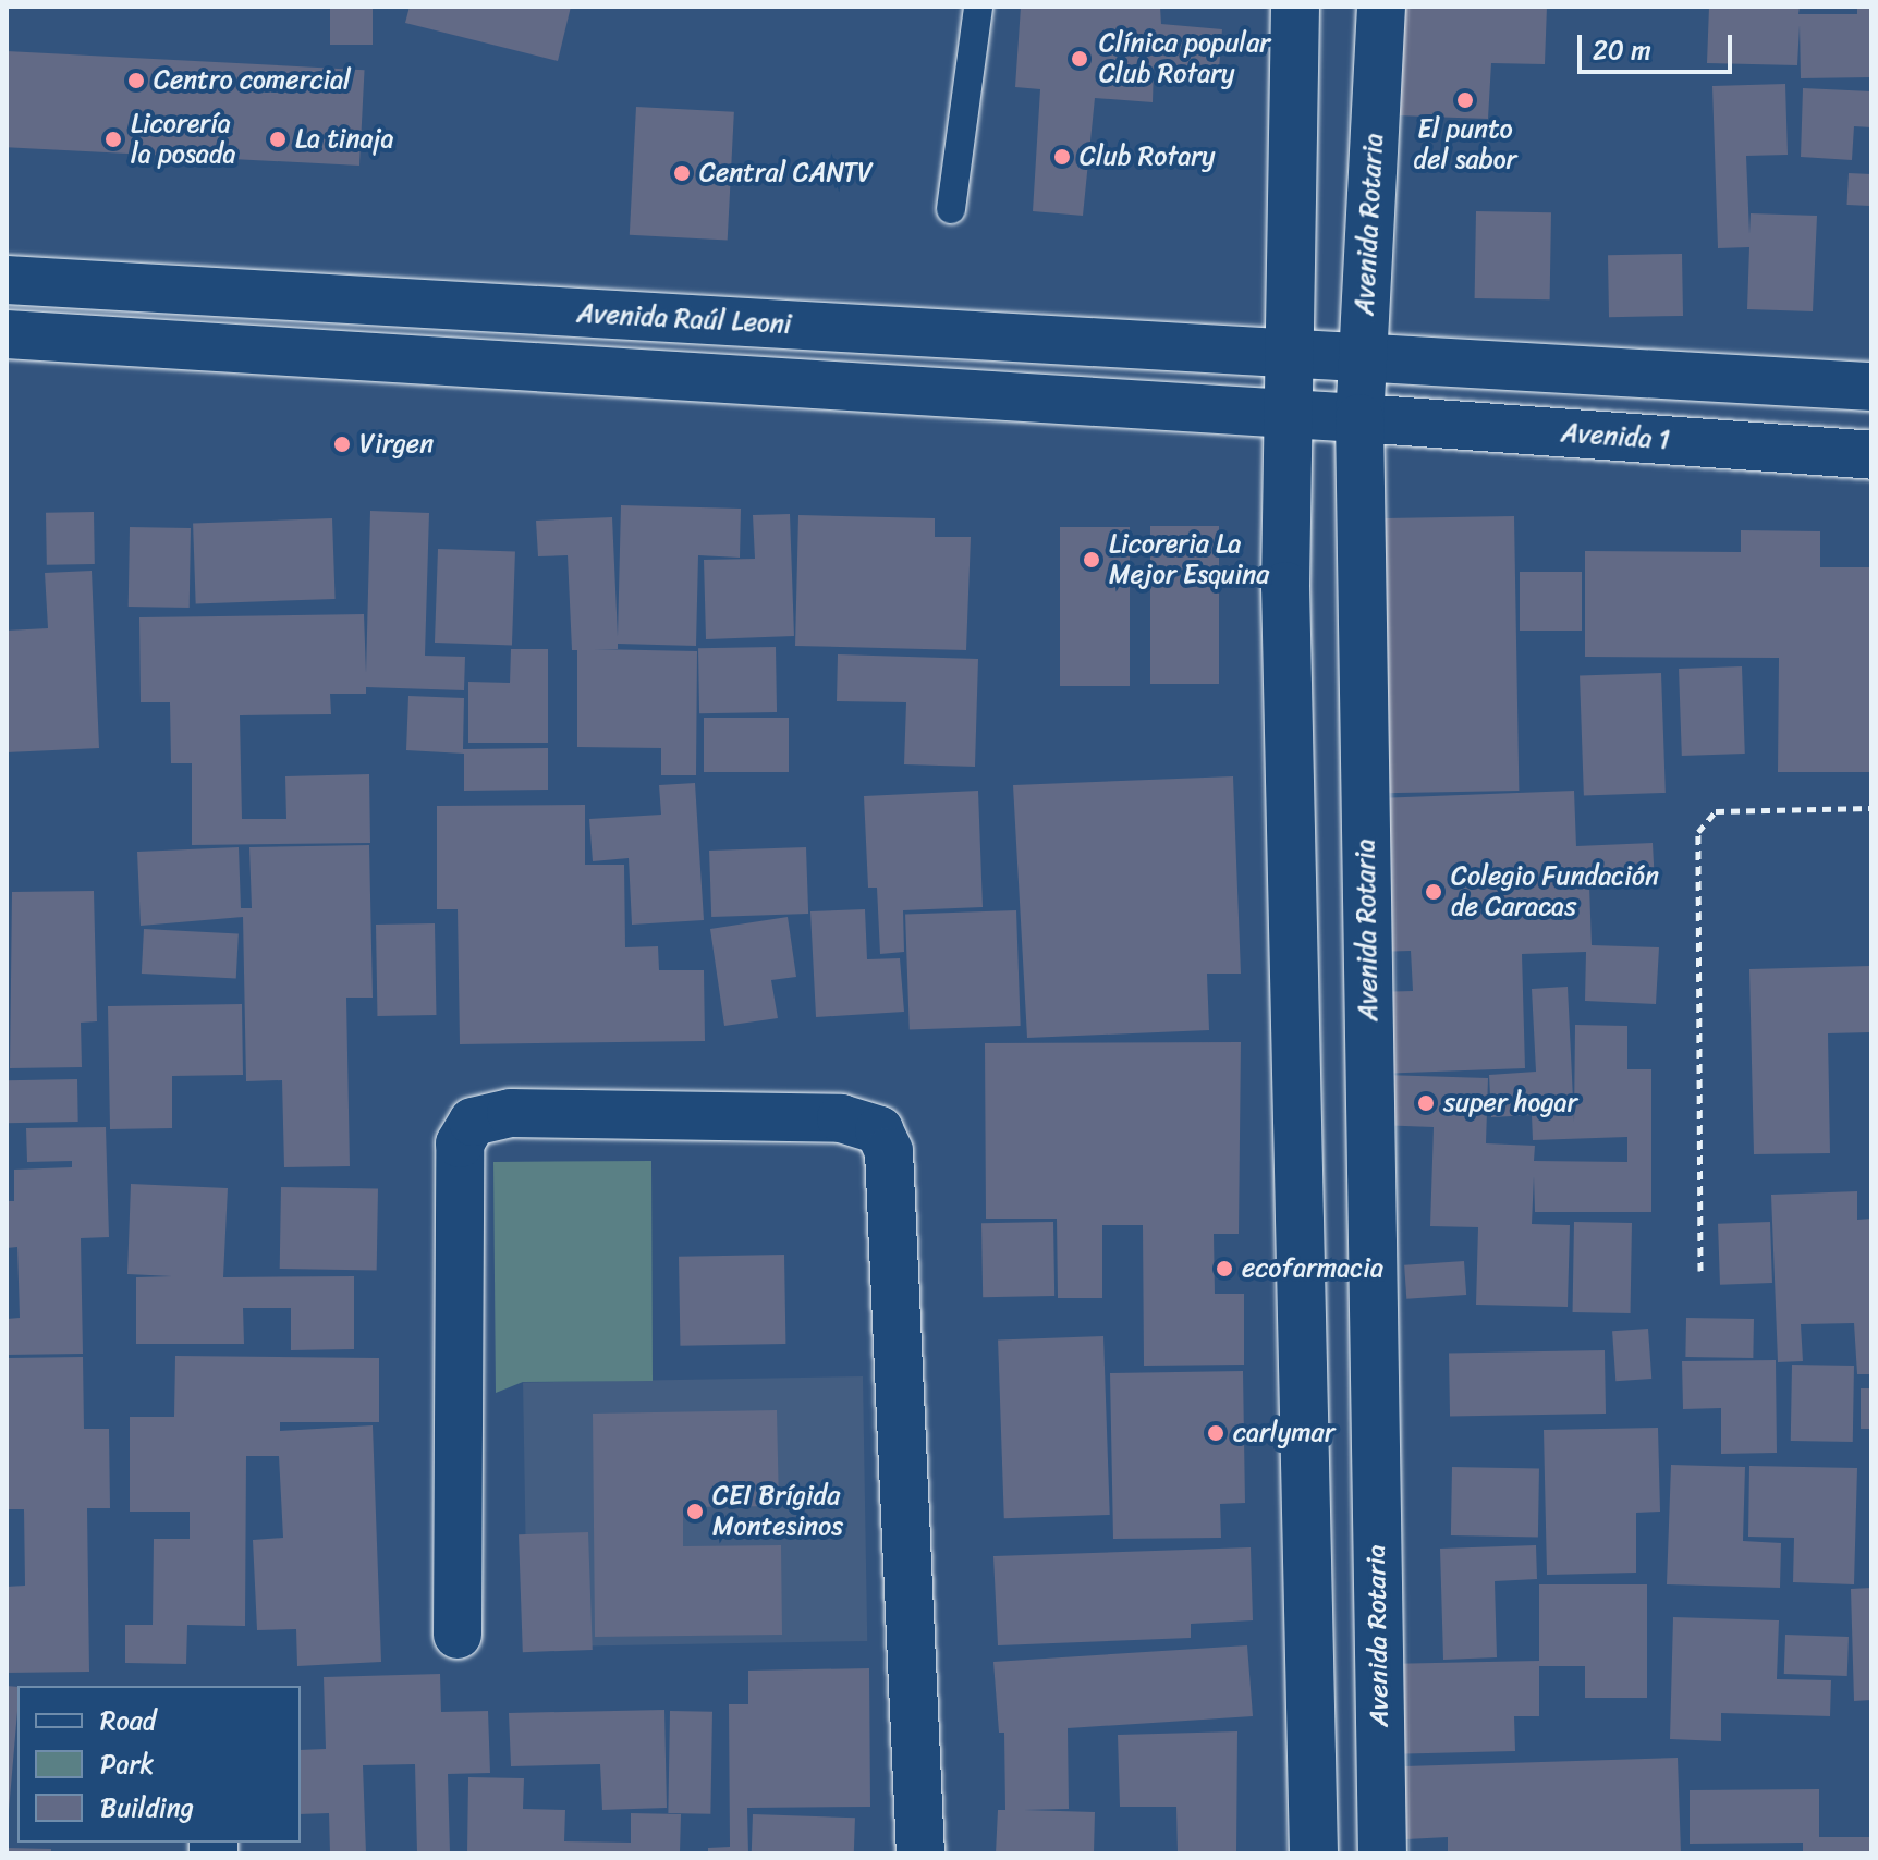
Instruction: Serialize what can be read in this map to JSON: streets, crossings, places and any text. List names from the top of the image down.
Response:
{
  "streets": {
    "street": ["Avenida Rotaria", "Avenida Raúl Leoni", "Avenida 1"]
  },
  "crossings": [
    ["Avenida Rotaria", "Avenida Raúl Leoni"],
    ["Avenida Rotaria", "Avenida 1"]
  ],
  "places": [
    "Clínica popular Club Rotary",
    "Centro comercial",
    "El punto del sabor",
    "Licorería la posada",
    "La tinaja",
    "Club Rotary",
    "Central CANTV",
    "Virgen",
    "Licoreria La Mejor Esquina",
    "Colegio Fundación de Caracas",
    "super hogar",
    "ecofarmacia",
    "carlymar",
    "CEI Brígida Montesinos"
  ],
  "legend": ["Road", "Park", "Building"],
  "scale_bar": "20 m"
}
